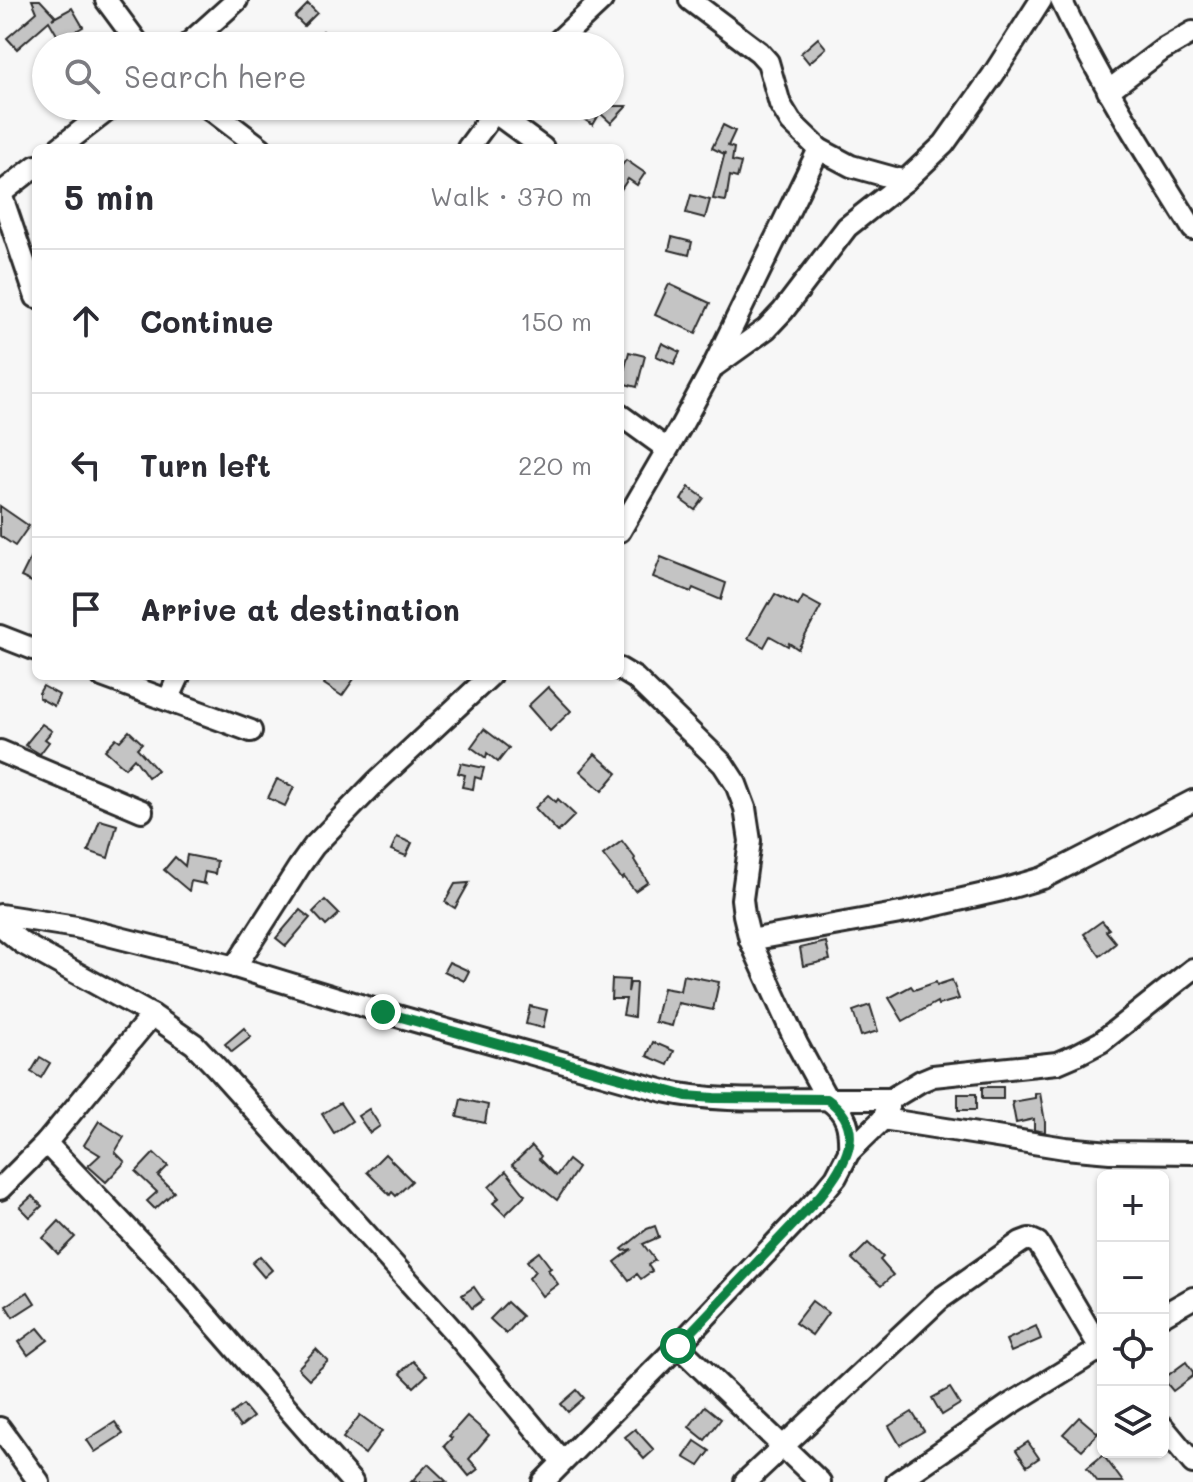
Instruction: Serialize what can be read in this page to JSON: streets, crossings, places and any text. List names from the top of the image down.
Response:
{
  "page": {
    "search": "Search here",
    "heading": ["5 min", "Walk · 370 m"],
    "list": [
      ["Continue", "150 m"],
      ["Turn left", "220 m"],
      "Arrive at destination"
    ],
    "map_buttons": ["+", "−"]
  }
}
